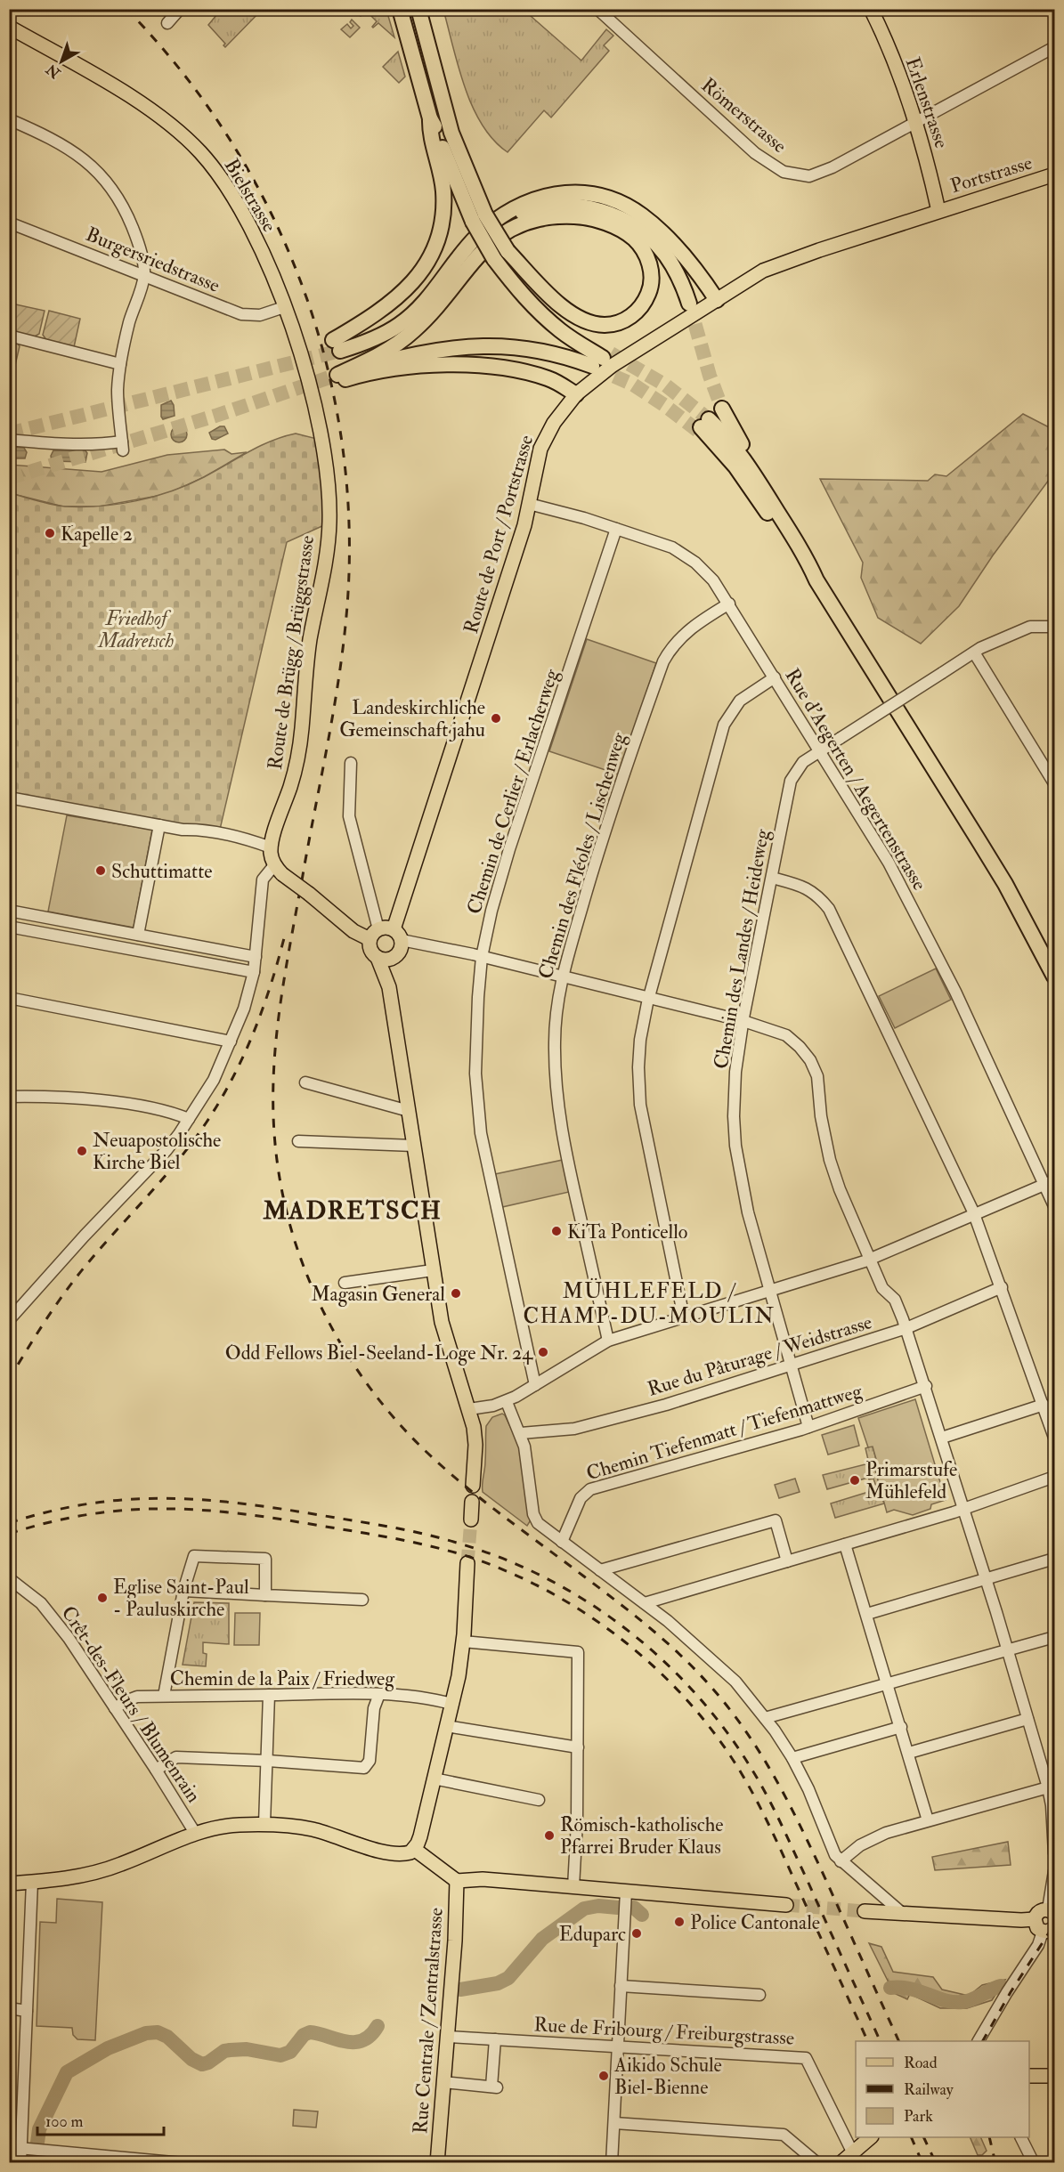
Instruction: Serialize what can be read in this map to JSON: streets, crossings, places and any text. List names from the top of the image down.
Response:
{
  "streets": {
    "main road": [
      "Erlenstrasse",
      "Portstrasse",
      "Bielstrasse",
      "Route de Port / Portstrasse",
      "Route de Brügg / Brüggstrasse",
      "Rue Centrale / Zentralstrasse"
    ],
    "street": [
      "Römerstrasse",
      "Burgersriedstrasse",
      "Rue d'Aegerten / Aegertenstrasse",
      "Chemin de Cerlier / Erlacherweg",
      "Chemin des Fléoles / Lischenweg",
      "Chemin des Landes / Heideweg",
      "Rue du Pâturage / Weidstrasse",
      "Chemin Tiefenmatt / Tiefenmattweg",
      "Chemin de la Paix / Friedweg",
      "Crêt-des-Fleurs / Blumenrain",
      "Rue de Fribourg / Freiburgstrasse"
    ]
  },
  "crossings": [
    ["Erlenstrasse", "Römerstrasse"],
    ["Erlenstrasse", "Portstrasse"],
    ["Erlenstrasse", "Route de Port / Portstrasse"],
    ["Portstrasse", "Route de Port / Portstrasse"],
    ["Bielstrasse", "Burgersriedstrasse"],
    ["Bielstrasse", "Route de Brügg / Brüggstrasse"],
    ["Route de Port / Portstrasse", "Rue d'Aegerten / Aegertenstrasse"],
    ["Rue d'Aegerten / Aegertenstrasse", "Chemin de Cerlier / Erlacherweg"],
    ["Rue d'Aegerten / Aegertenstrasse", "Chemin des Fléoles / Lischenweg"],
    ["Rue d'Aegerten / Aegertenstrasse", "Chemin des Landes / Heideweg"],
    ["Chemin des Landes / Heideweg", "Rue du Pâturage / Weidstrasse"],
    ["Chemin des Landes / Heideweg", "Chemin Tiefenmatt / Tiefenmattweg"],
    ["Chemin de la Paix / Friedweg", "Crêt-des-Fleurs / Blumenrain"],
    ["Rue Centrale / Zentralstrasse", "Rue de Fribourg / Freiburgstrasse"]
  ],
  "districts": ["MADRETSCH", "MÜHLEFELD / CHAMP-DU-MOULIN"],
  "parks": ["Friedhof Madretsch"],
  "places": [
    "Kapelle 2",
    "Landeskirchliche Gemeinschaft jahu",
    "Schuttimatte",
    "Neuapostolische Kirche Biel",
    "KiTa Ponticello",
    "Magasin General",
    "Odd Fellows Biel-Seeland-Loge Nr. 24",
    "Primarstufe Mühlefeld",
    "Eglise Saint-Paul - Pauluskirche",
    "Römisch-katholische Pfarrei Bruder Klaus",
    "Police Cantonale",
    "Eduparc",
    "Aikido Schule Biel-Bienne"
  ],
  "legend": ["Road", "Railway", "Park"],
  "scale_bar": "100 m",
  "north": "bottom left"
}
